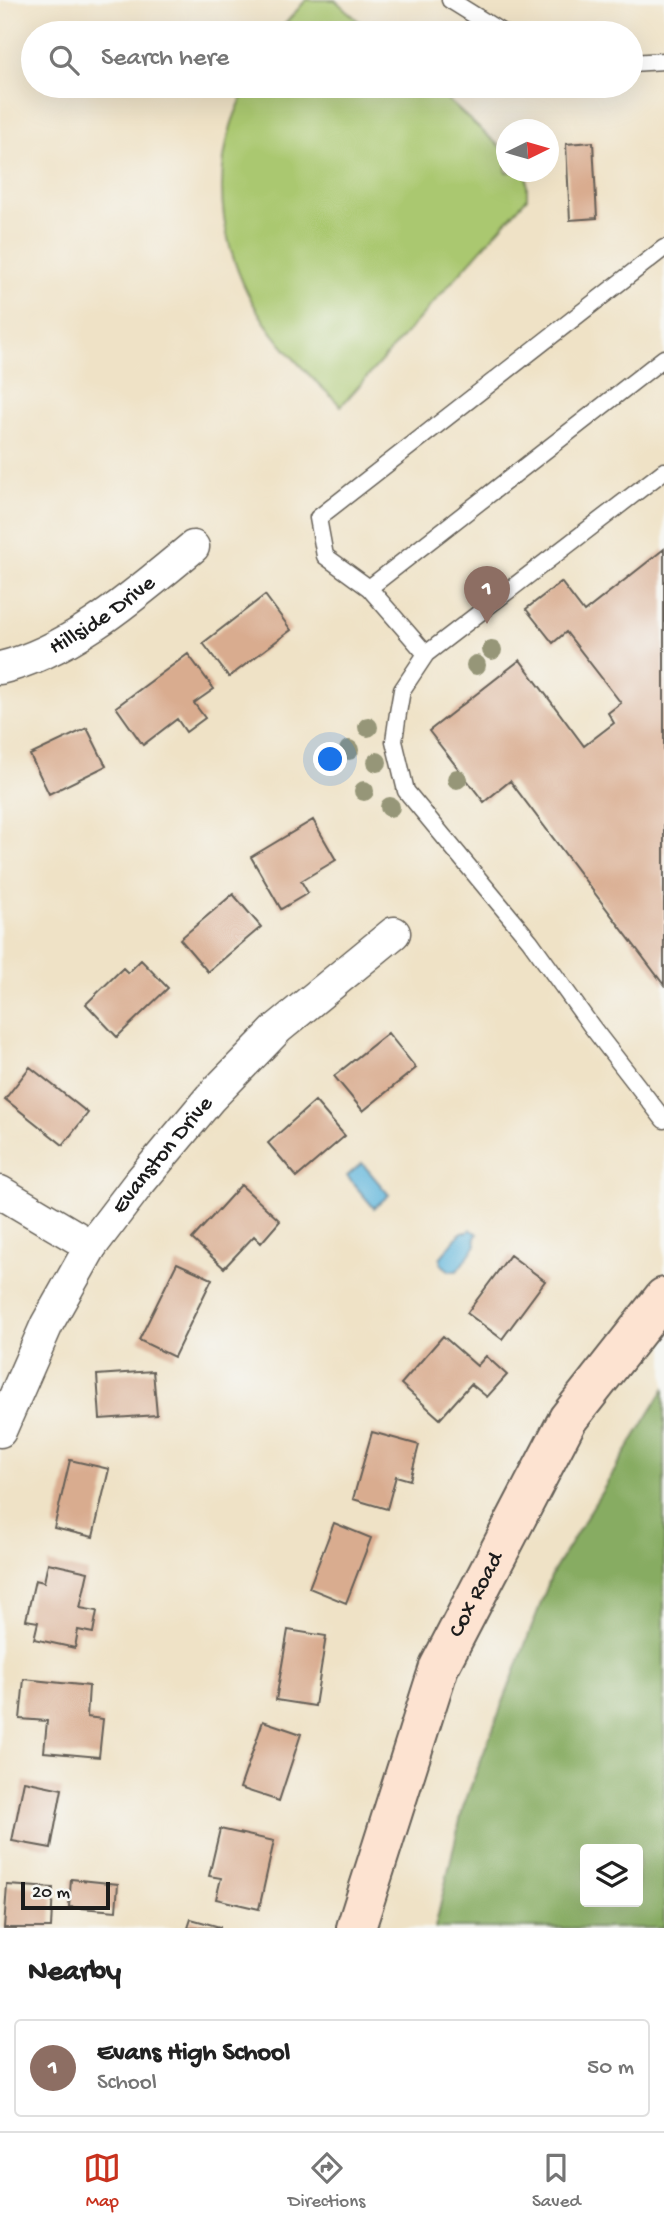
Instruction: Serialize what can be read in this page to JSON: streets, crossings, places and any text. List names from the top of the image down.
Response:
{
  "streets": {
    "street": ["Hillside Drive", "Evanston Drive", "Cox Road"]
  },
  "scale_bar": "20 m",
  "north": "right",
  "page": {
    "search": "Search here",
    "pins": "1",
    "scale": "20 m",
    "heading": "Nearby",
    "list": [
      {
        "mark": "1",
        "name": "Evans High School",
        "note": "School",
        "value": "50 m"
      }
    ],
    "nav": ["Map", "Directions", "Saved"]
  }
}
